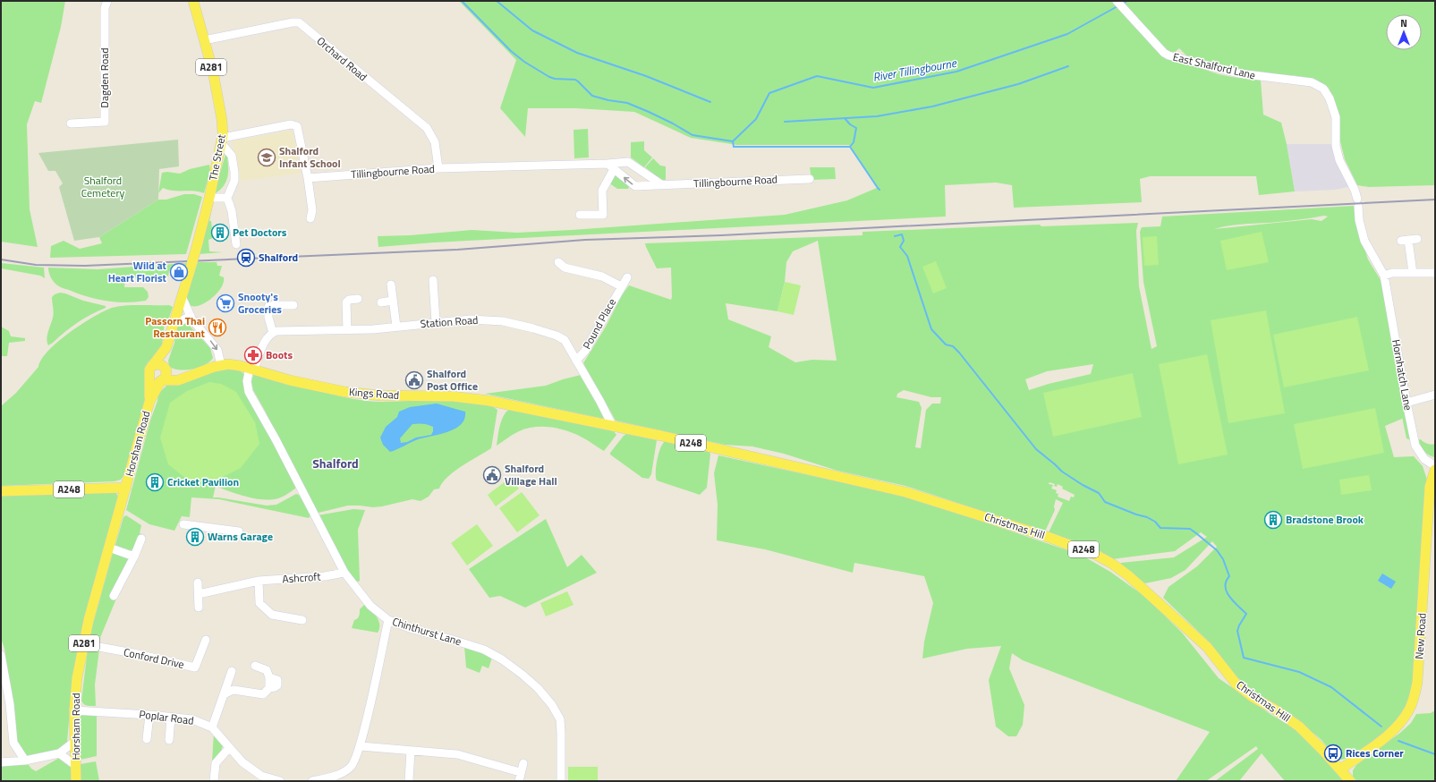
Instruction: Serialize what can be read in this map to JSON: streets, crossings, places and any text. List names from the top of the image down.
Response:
{
  "streets": {
    "main road": [
      "A281",
      "The Street",
      "Kings Road",
      "A248",
      "Horsham Road",
      "Christmas Hill",
      "New Road"
    ],
    "street": [
      "Orchard Road",
      "East Shalford Lane",
      "Dagden Road",
      "Tillingbourne Road",
      "Station Road",
      "Pound Place",
      "Hornhatch Lane",
      "Ashcroft",
      "Chinthurst Lane",
      "Conford Drive",
      "Poplar Road"
    ]
  },
  "crossings": [
    ["Orchard Road", "The Street"],
    ["Orchard Road", "Tillingbourne Road"],
    ["East Shalford Lane", "Hornhatch Lane"],
    ["The Street", "Horsham Road"],
    ["Station Road", "Pound Place"],
    ["Station Road", "Kings Road"],
    ["Station Road", "Christmas Hill"],
    ["Kings Road", "Horsham Road"],
    ["Kings Road", "Christmas Hill"],
    ["Kings Road", "Chinthurst Lane"],
    ["A248", "Horsham Road"],
    ["Horsham Road", "Conford Drive"],
    ["Horsham Road", "Poplar Road"],
    ["Christmas Hill", "New Road"],
    ["Ashcroft", "Chinthurst Lane"]
  ],
  "districts": ["Shalford"],
  "water": ["River Tillingbourne"],
  "parks": ["Shalford Cemetery"],
  "places": {
    "school or university": ["Shalford Infant School"],
    "building": [
      "Pet Doctors",
      "Cricket Pavilion",
      "Bradstone Brook",
      "Warns Garage"
    ],
    "station": ["Shalford"],
    "shop": ["Wild at Heart Florist"],
    "supermarket": ["Snooty's Groceries"],
    "restaurant": ["Passorn Thai Restaurant"],
    "pharmacy": ["Boots"],
    "public building": ["Shalford Post Office", "Shalford Village Hall"],
    "bus stop": ["Rices Corner"]
  },
  "north": "top"
}
